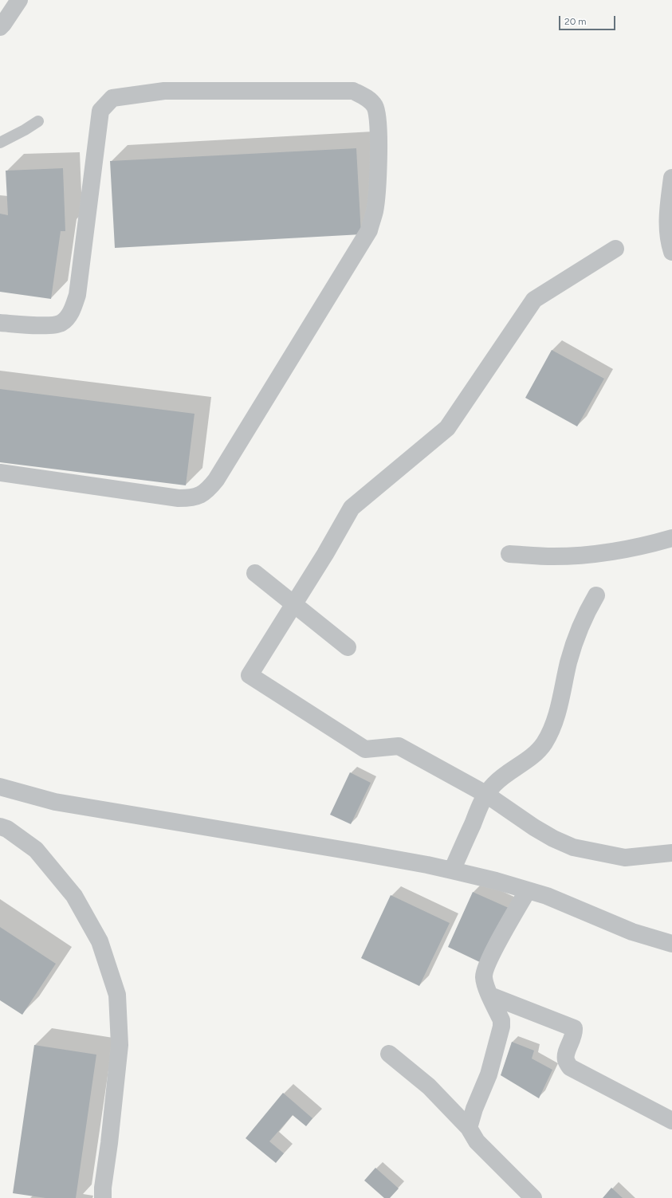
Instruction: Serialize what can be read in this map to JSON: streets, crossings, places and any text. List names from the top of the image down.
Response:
{
  "scale_bar": "20 m"
}
